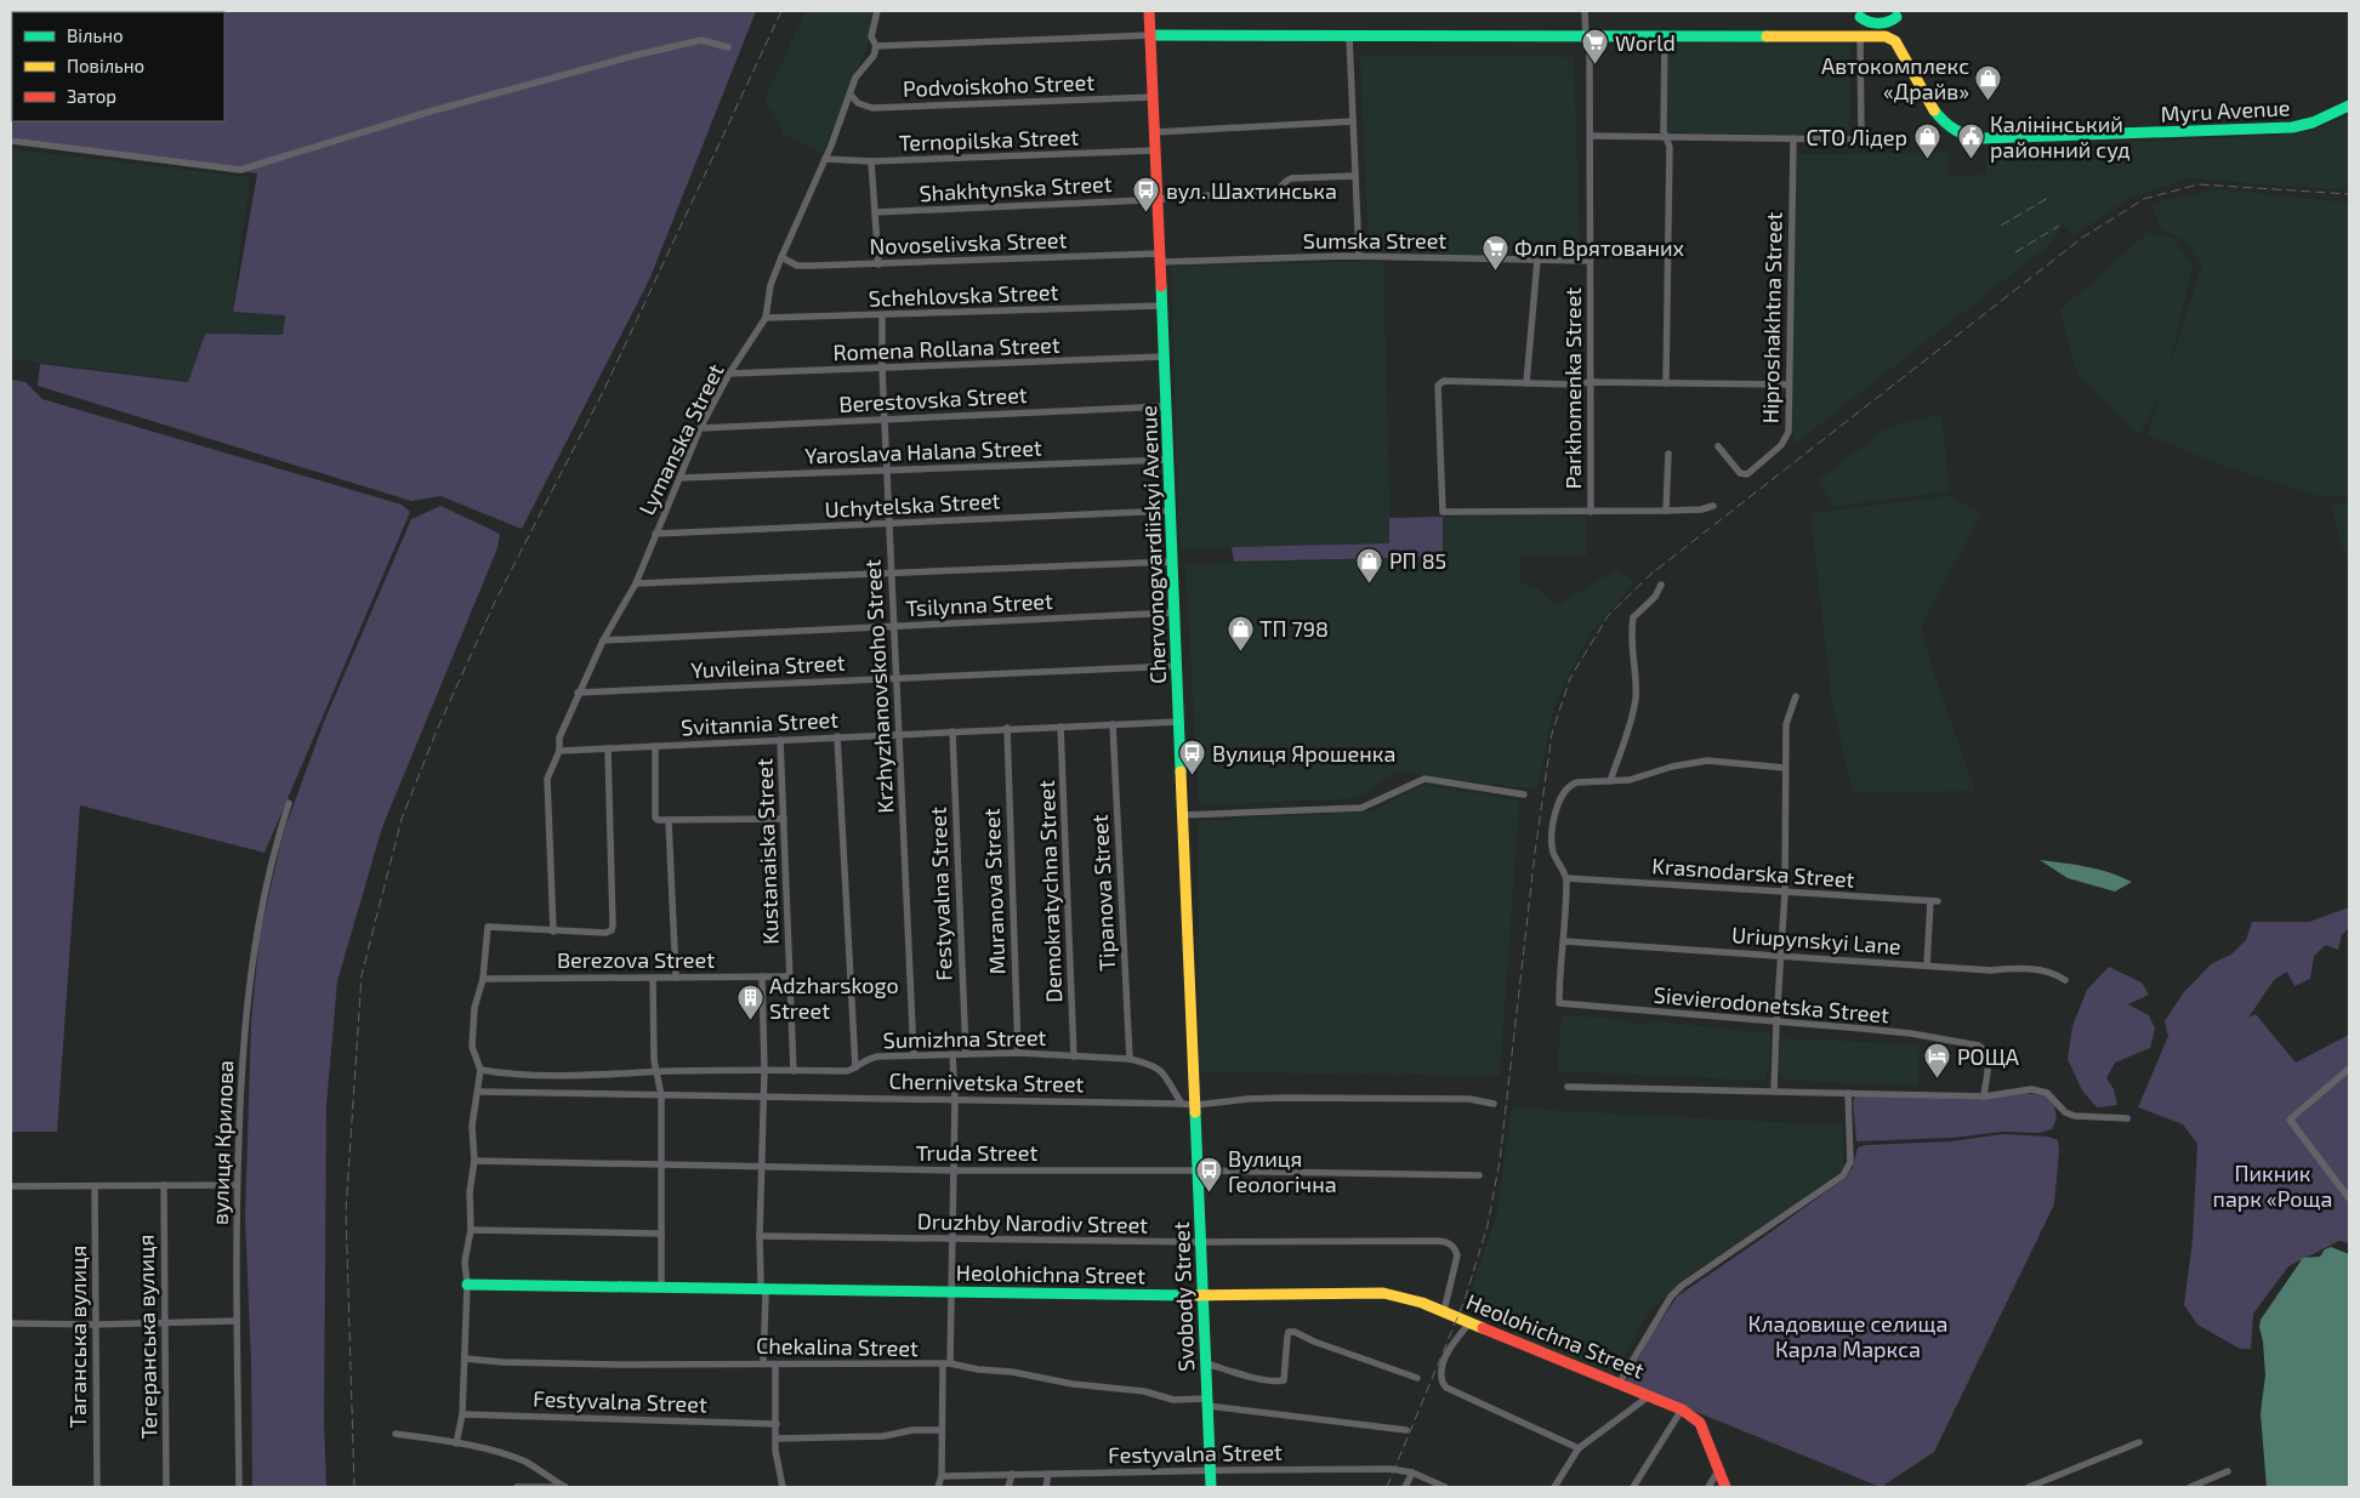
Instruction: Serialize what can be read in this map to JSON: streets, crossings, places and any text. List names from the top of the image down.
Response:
{
  "streets": {
    "main road": [
      "Myru Avenue",
      "Chervonogvardiiskyi Avenue",
      "Heolohichna Street",
      "Svobody Street"
    ],
    "street": [
      "Podvoiskoho Street",
      "Ternopilska Street",
      "Shakhtynska Street",
      "Sumska Street",
      "Novoselivska Street",
      "Schehlovska Street",
      "Hiproshakhtna Street",
      "Romena Rollana Street",
      "Parkhomenka Street",
      "Berestovska Street",
      "Lymanska Street",
      "Yaroslava Halana Street",
      "Uchytelska Street",
      "Tsilynna Street",
      "Yuvileina Street",
      "Krzhyzhanovskoho Street",
      "Svitannia Street",
      "Kustanaiska Street",
      "Krasnodarska Street",
      "Muranova Street",
      "Demokratychna Street",
      "Tipanova Street",
      "Festyvalna Street",
      "Uriupynskyi Lane",
      "Berezova Street",
      "Sievierodonetska Street",
      "Sumizhna Street",
      "Chernivetska Street",
      "вулиця Крилова",
      "Truda Street",
      "Druzhby Narodiv Street",
      "Таганська вулиця",
      "Тегеранська вулиця",
      "Chekalina Street"
    ]
  },
  "crossings": [
    ["Podvoiskoho Street", "Lymanska Street"],
    ["Podvoiskoho Street", "Chervonogvardiiskyi Avenue"],
    ["Ternopilska Street", "Lymanska Street"],
    ["Ternopilska Street", "Chervonogvardiiskyi Avenue"],
    ["Shakhtynska Street", "Chervonogvardiiskyi Avenue"],
    ["Sumska Street", "Novoselivska Street"],
    ["Sumska Street", "Parkhomenka Street"],
    ["Sumska Street", "Chervonogvardiiskyi Avenue"],
    ["Novoselivska Street", "Lymanska Street"],
    ["Novoselivska Street", "Chervonogvardiiskyi Avenue"],
    ["Schehlovska Street", "Lymanska Street"],
    ["Schehlovska Street", "Chervonogvardiiskyi Avenue"],
    ["Schehlovska Street", "Krzhyzhanovskoho Street"],
    ["Romena Rollana Street", "Lymanska Street"],
    ["Romena Rollana Street", "Chervonogvardiiskyi Avenue"],
    ["Romena Rollana Street", "Krzhyzhanovskoho Street"],
    ["Berestovska Street", "Lymanska Street"],
    ["Berestovska Street", "Chervonogvardiiskyi Avenue"],
    ["Berestovska Street", "Krzhyzhanovskoho Street"],
    ["Lymanska Street", "Yaroslava Halana Street"],
    ["Lymanska Street", "Uchytelska Street"],
    ["Lymanska Street", "Tsilynna Street"],
    ["Lymanska Street", "Yuvileina Street"],
    ["Lymanska Street", "Svitannia Street"],
    ["Yaroslava Halana Street", "Chervonogvardiiskyi Avenue"],
    ["Yaroslava Halana Street", "Krzhyzhanovskoho Street"],
    ["Uchytelska Street", "Chervonogvardiiskyi Avenue"],
    ["Uchytelska Street", "Krzhyzhanovskoho Street"],
    ["Chervonogvardiiskyi Avenue", "Tsilynna Street"],
    ["Chervonogvardiiskyi Avenue", "Yuvileina Street"],
    ["Chervonogvardiiskyi Avenue", "Svitannia Street"],
    ["Chervonogvardiiskyi Avenue", "Chernivetska Street"],
    ["Chervonogvardiiskyi Avenue", "Svobody Street"],
    ["Tsilynna Street", "Krzhyzhanovskoho Street"],
    ["Yuvileina Street", "Krzhyzhanovskoho Street"],
    ["Krzhyzhanovskoho Street", "Svitannia Street"],
    ["Krzhyzhanovskoho Street", "Sumizhna Street"],
    ["Svitannia Street", "Kustanaiska Street"],
    ["Svitannia Street", "Muranova Street"],
    ["Svitannia Street", "Demokratychna Street"],
    ["Svitannia Street", "Tipanova Street"],
    ["Svitannia Street", "Festyvalna Street"],
    ["Kustanaiska Street", "Berezova Street"],
    ["Kustanaiska Street", "Sumizhna Street"],
    ["Krasnodarska Street", "Uriupynskyi Lane"],
    ["Muranova Street", "Sumizhna Street"],
    ["Demokratychna Street", "Sumizhna Street"],
    ["Tipanova Street", "Sumizhna Street"],
    ["Festyvalna Street", "Sumizhna Street"],
    ["Festyvalna Street", "Svobody Street"],
    ["Uriupynskyi Lane", "Sievierodonetska Street"],
    ["Sumizhna Street", "Chernivetska Street"],
    ["Chernivetska Street", "Svobody Street"],
    ["Truda Street", "Svobody Street"],
    ["Druzhby Narodiv Street", "Heolohichna Street"],
    ["Druzhby Narodiv Street", "Svobody Street"],
    ["Heolohichna Street", "Svobody Street"],
    ["Svobody Street", "Chekalina Street"]
  ],
  "parks": ["Пикник парк «Роща", "Кладовище селища Карла Маркса"],
  "places": {
    "supermarket": ["World", "Флп Врятованих"],
    "shop": [
      "Автокомплекс «Драйв»",
      "СТО Лідер",
      "РП 85",
      "ТП 798"
    ],
    "public building": ["Калінінський районний суд"],
    "bus stop": ["вул. Шахтинська", "Вулиця Ярошенка", "Вулиця Геологічна"],
    "building": ["Adzharskogo Street"],
    "hotel": ["РОЩА"]
  },
  "legend": ["Вільно", "Повільно", "Затор"]
}
